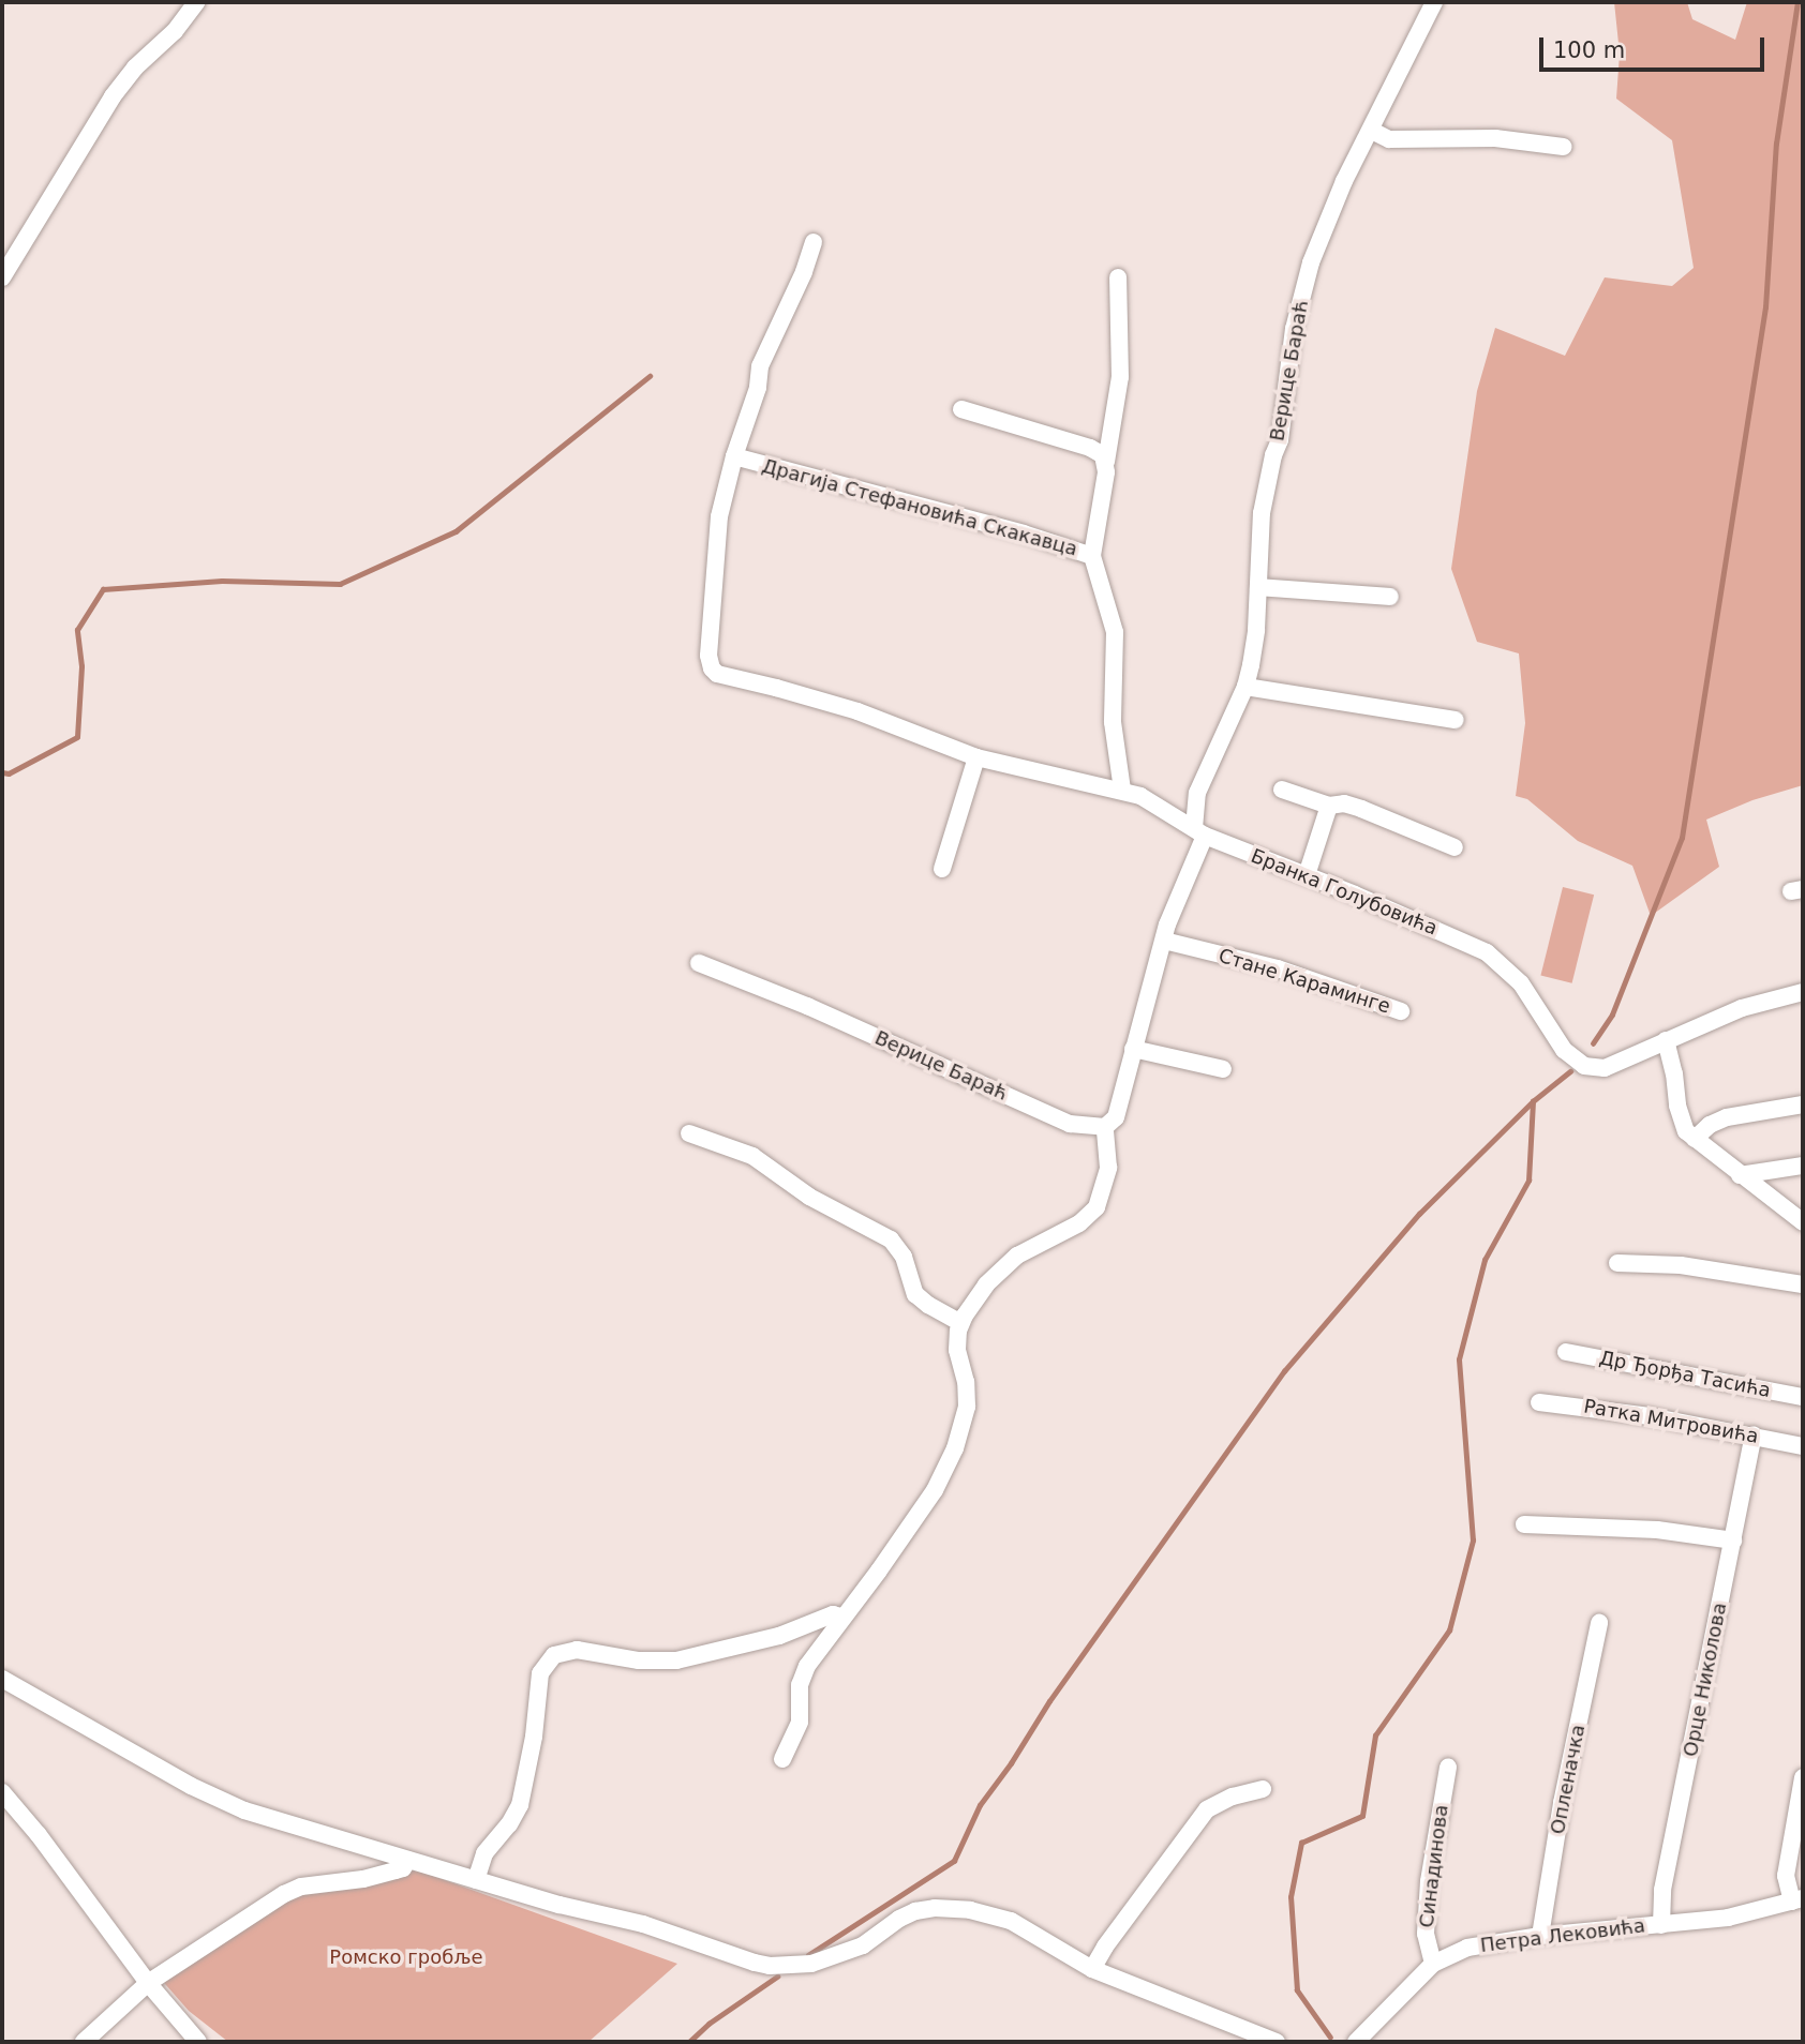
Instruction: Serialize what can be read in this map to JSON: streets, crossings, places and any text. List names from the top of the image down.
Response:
{
  "streets": {
    "street": [
      "Верице Бараћ",
      "Драгија Стефановића Скакавца",
      "Бранка Голубовића",
      "Стане Караминге",
      "Др Ђорђа Тасића",
      "Ратка Митровића",
      "Орце Николова",
      "Опленачка",
      "Синадинова",
      "Петра Лековића"
    ]
  },
  "crossings": [
    ["Верице Бараћ", "Бранка Голубовића"],
    ["Верице Бараћ", "Стане Караминге"],
    ["Драгија Стефановића Скакавца", "Бранка Голубовића"],
    ["Ратка Митровића", "Орце Николова"],
    ["Орце Николова", "Петра Лековића"],
    ["Опленачка", "Петра Лековића"],
    ["Синадинова", "Петра Лековића"]
  ],
  "parks": ["Ромско гробље"],
  "scale_bar": "100 m"
}
